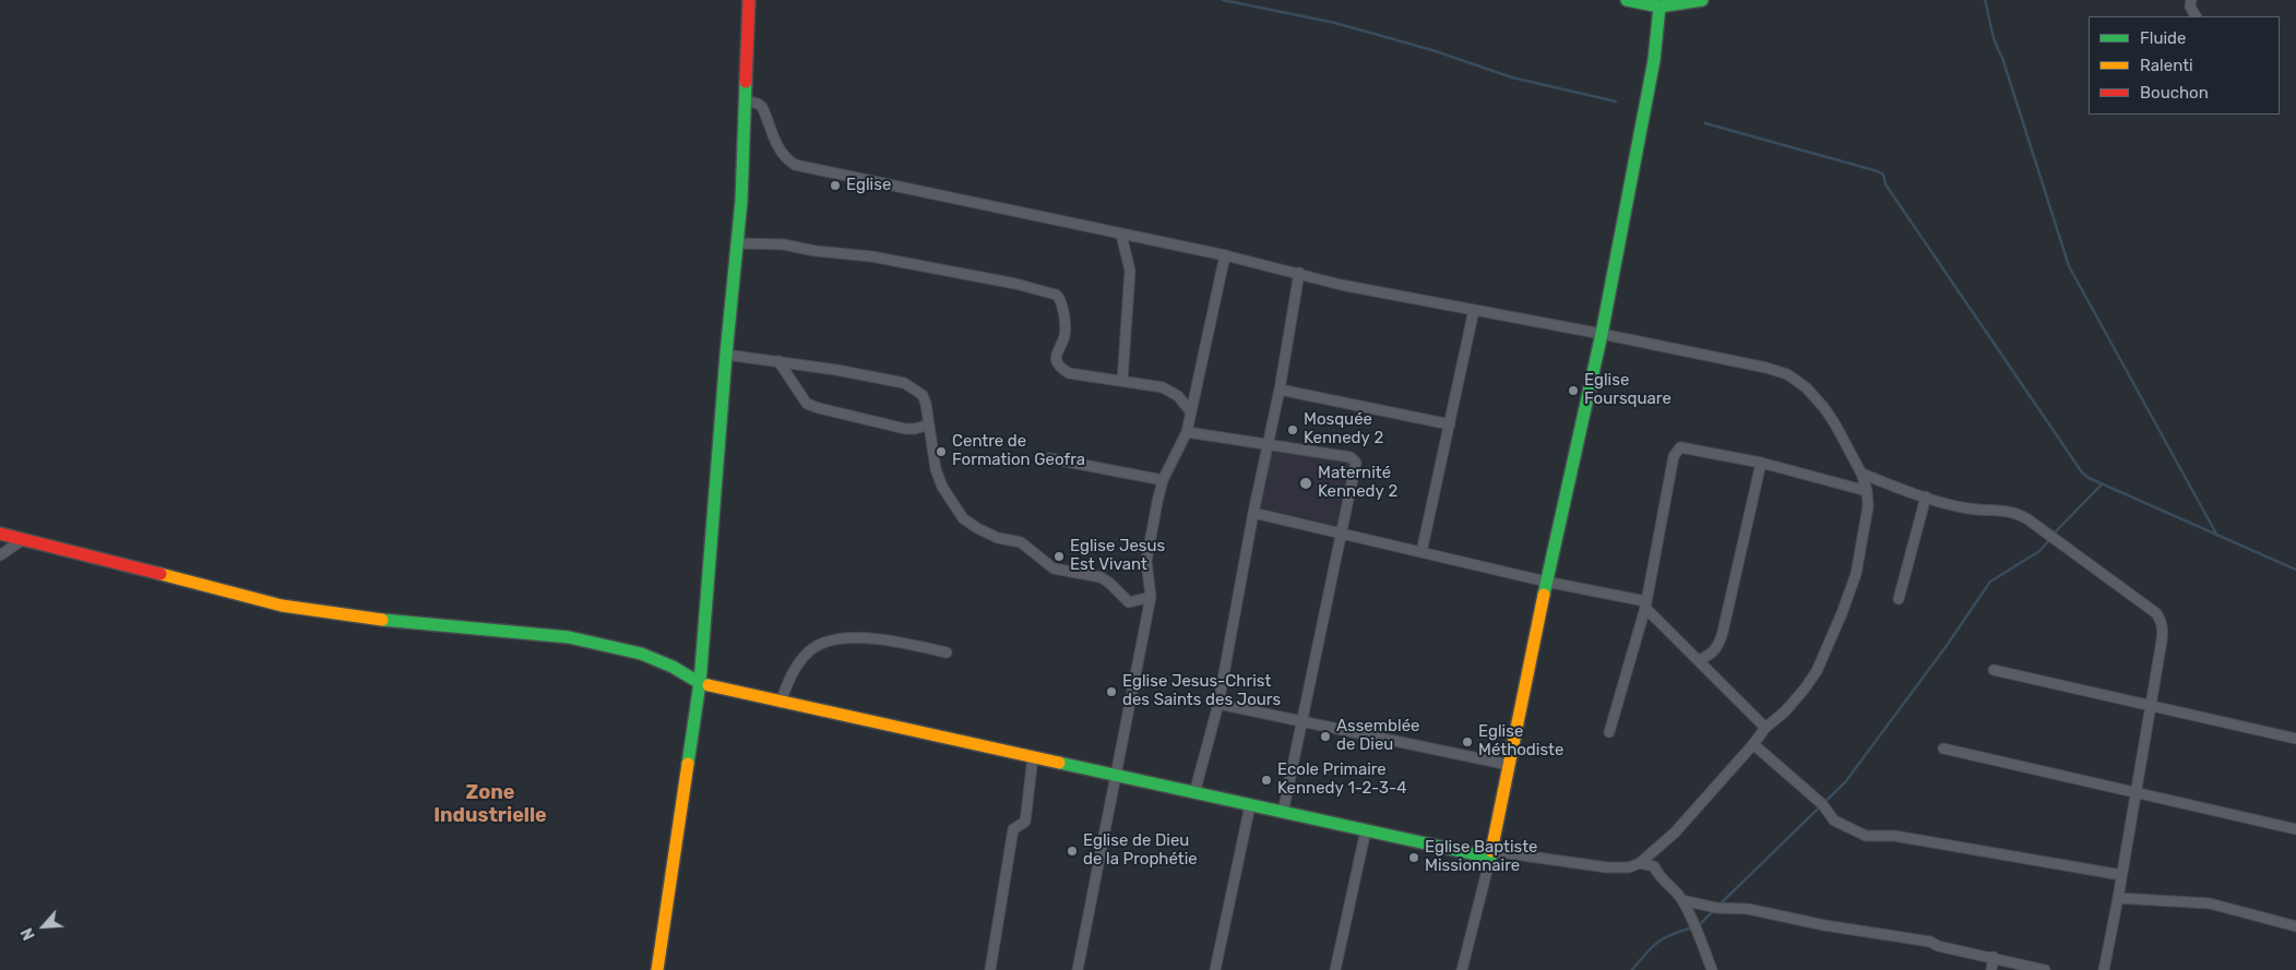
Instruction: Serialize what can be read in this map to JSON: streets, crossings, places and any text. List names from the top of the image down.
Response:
{
  "districts": ["Zone Industrielle"],
  "places": [
    "Eglise",
    "Eglise Foursquare",
    "Mosquée Kennedy 2",
    "Centre de Formation Geofra",
    "Maternité Kennedy 2",
    "Eglise Jesus Est Vivant",
    "Eglise Jesus-Christ des Saints des Jours",
    "Assemblée de Dieu",
    "Eglise Méthodiste",
    "Ecole Primaire Kennedy 1-2-3-4",
    "Eglise de Dieu de la Prophétie",
    "Eglise Baptiste Missionnaire"
  ],
  "legend": ["Fluide", "Ralenti", "Bouchon"],
  "north": "bottom left"
}
